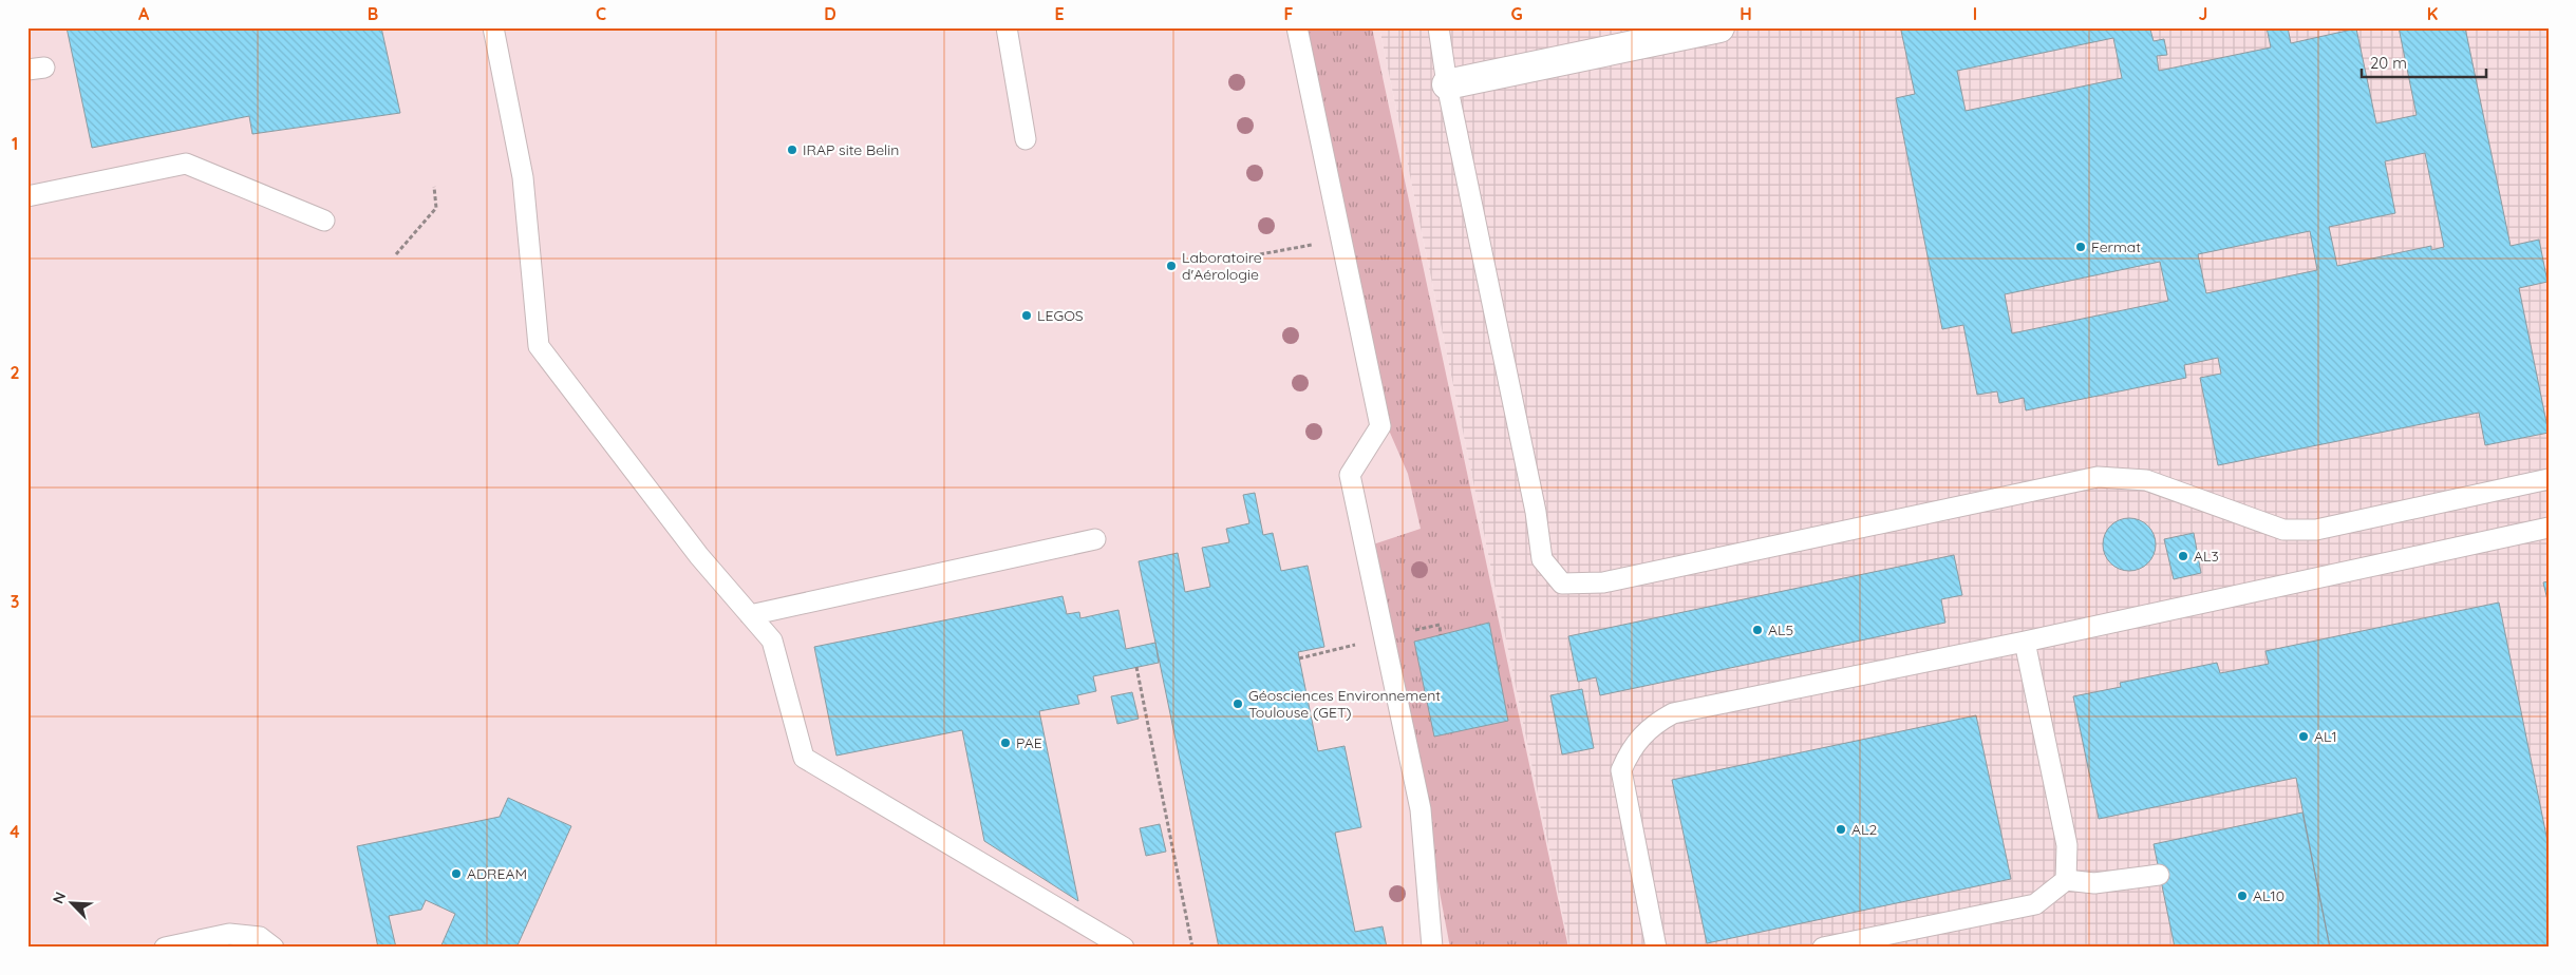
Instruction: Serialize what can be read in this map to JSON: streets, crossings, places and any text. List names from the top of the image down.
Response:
{
  "places": [
    "IRAP site Belin",
    "Fermat",
    "Laboratoire d'Aérologie",
    "LEGOS",
    "AL3",
    "AL5",
    "Géosciences Environnement Toulouse (GET)",
    "AL1",
    "PAE",
    "AL2",
    "ADREAM",
    "AL10"
  ],
  "scale_bar": "20 m",
  "north": "top left",
  "grid": {
    "columns": [
      "A",
      "B",
      "C",
      "D",
      "E",
      "F",
      "G",
      "H",
      "I",
      "J",
      "K"
    ],
    "rows": [
      "1",
      "2",
      "3",
      "4"
    ]
  }
}
